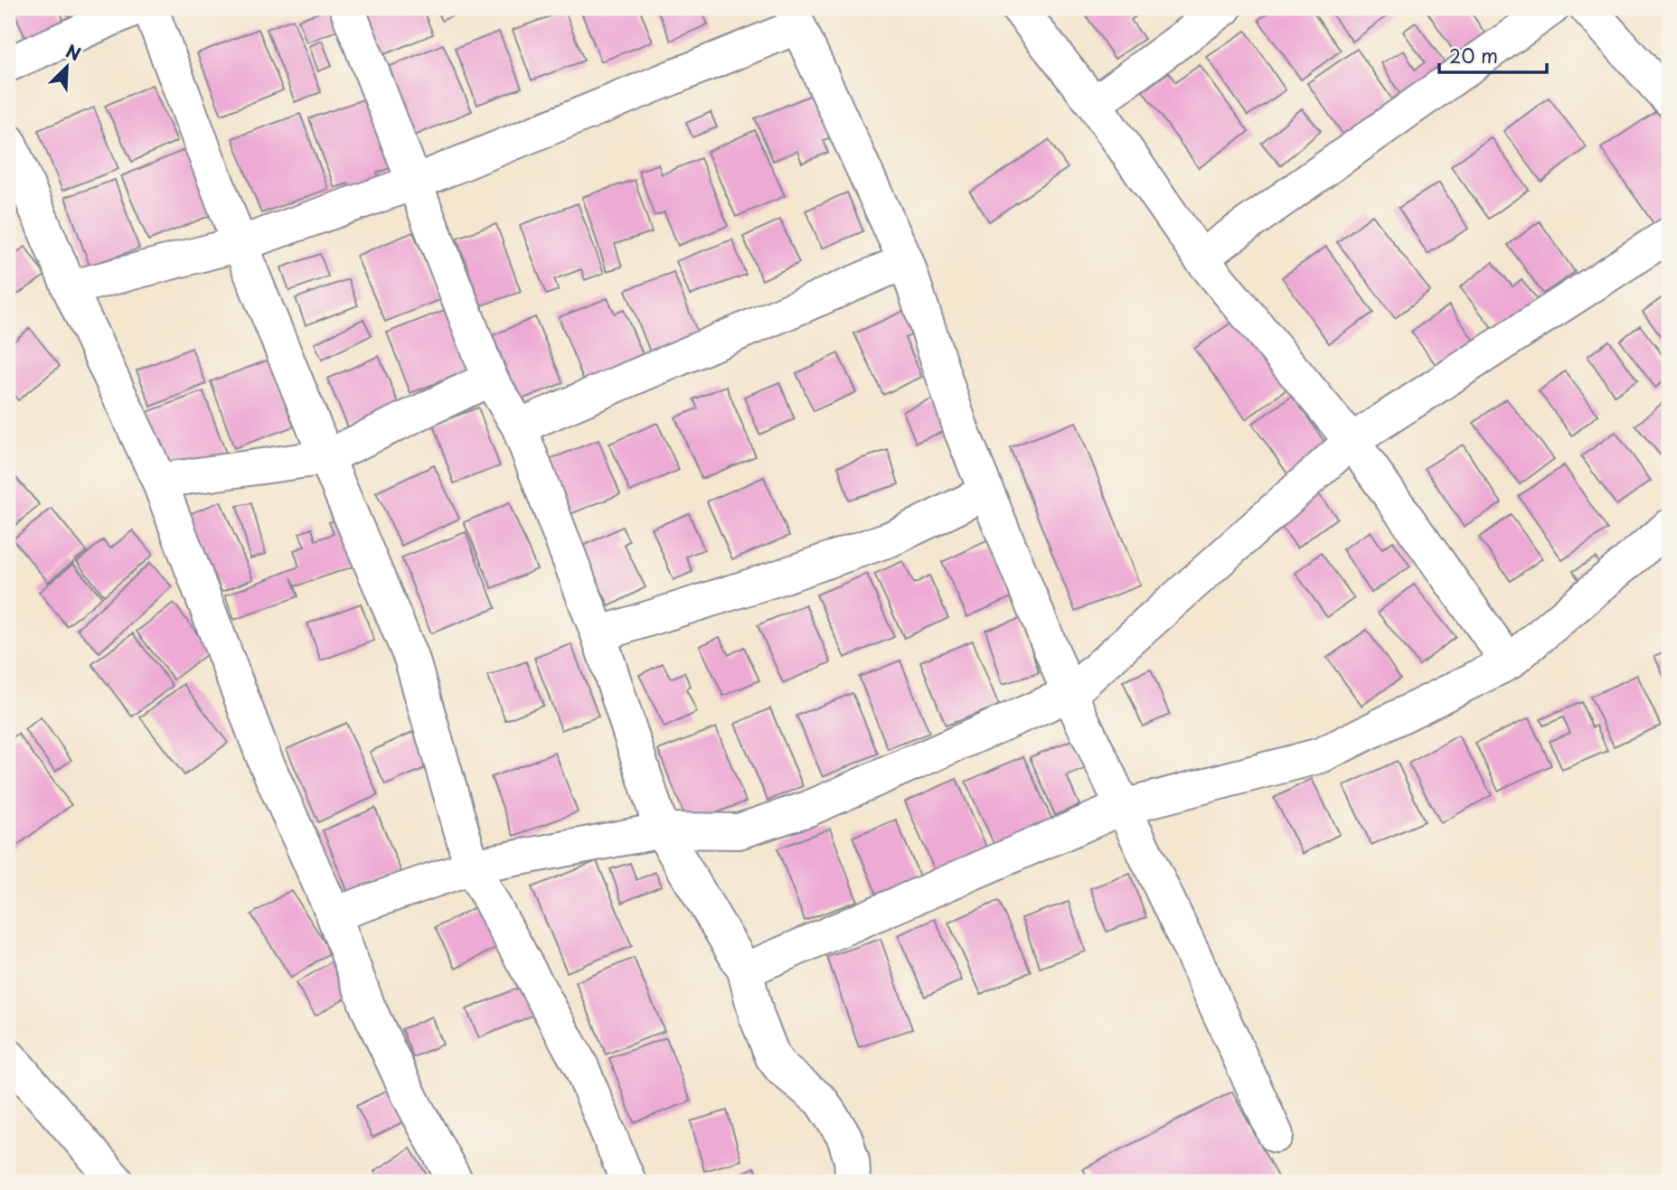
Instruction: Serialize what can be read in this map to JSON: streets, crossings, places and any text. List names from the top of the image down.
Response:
{
  "scale_bar": "20 m",
  "north": "top right"
}
